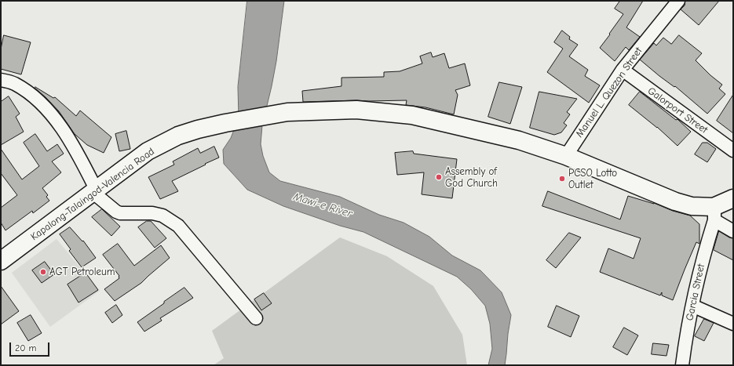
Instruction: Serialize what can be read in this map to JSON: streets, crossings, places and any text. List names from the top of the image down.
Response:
{
  "streets": {
    "highway": ["Kapalong-Talaingod-Valencia Road"],
    "street": ["Manuel L. Quezon Street", "Galorport Street", "Garcia Street"]
  },
  "crossings": [
    ["Manuel L. Quezon Street", "Galorport Street"],
    ["Manuel L. Quezon Street", "Kapalong-Talaingod-Valencia Road"],
    ["Kapalong-Talaingod-Valencia Road", "Garcia Street"]
  ],
  "water": ["Mawi-e River"],
  "places": ["Assembly of God Church", "PCSO Lotto Outlet", "AGT Petroleum"],
  "scale_bar": "20 m"
}
